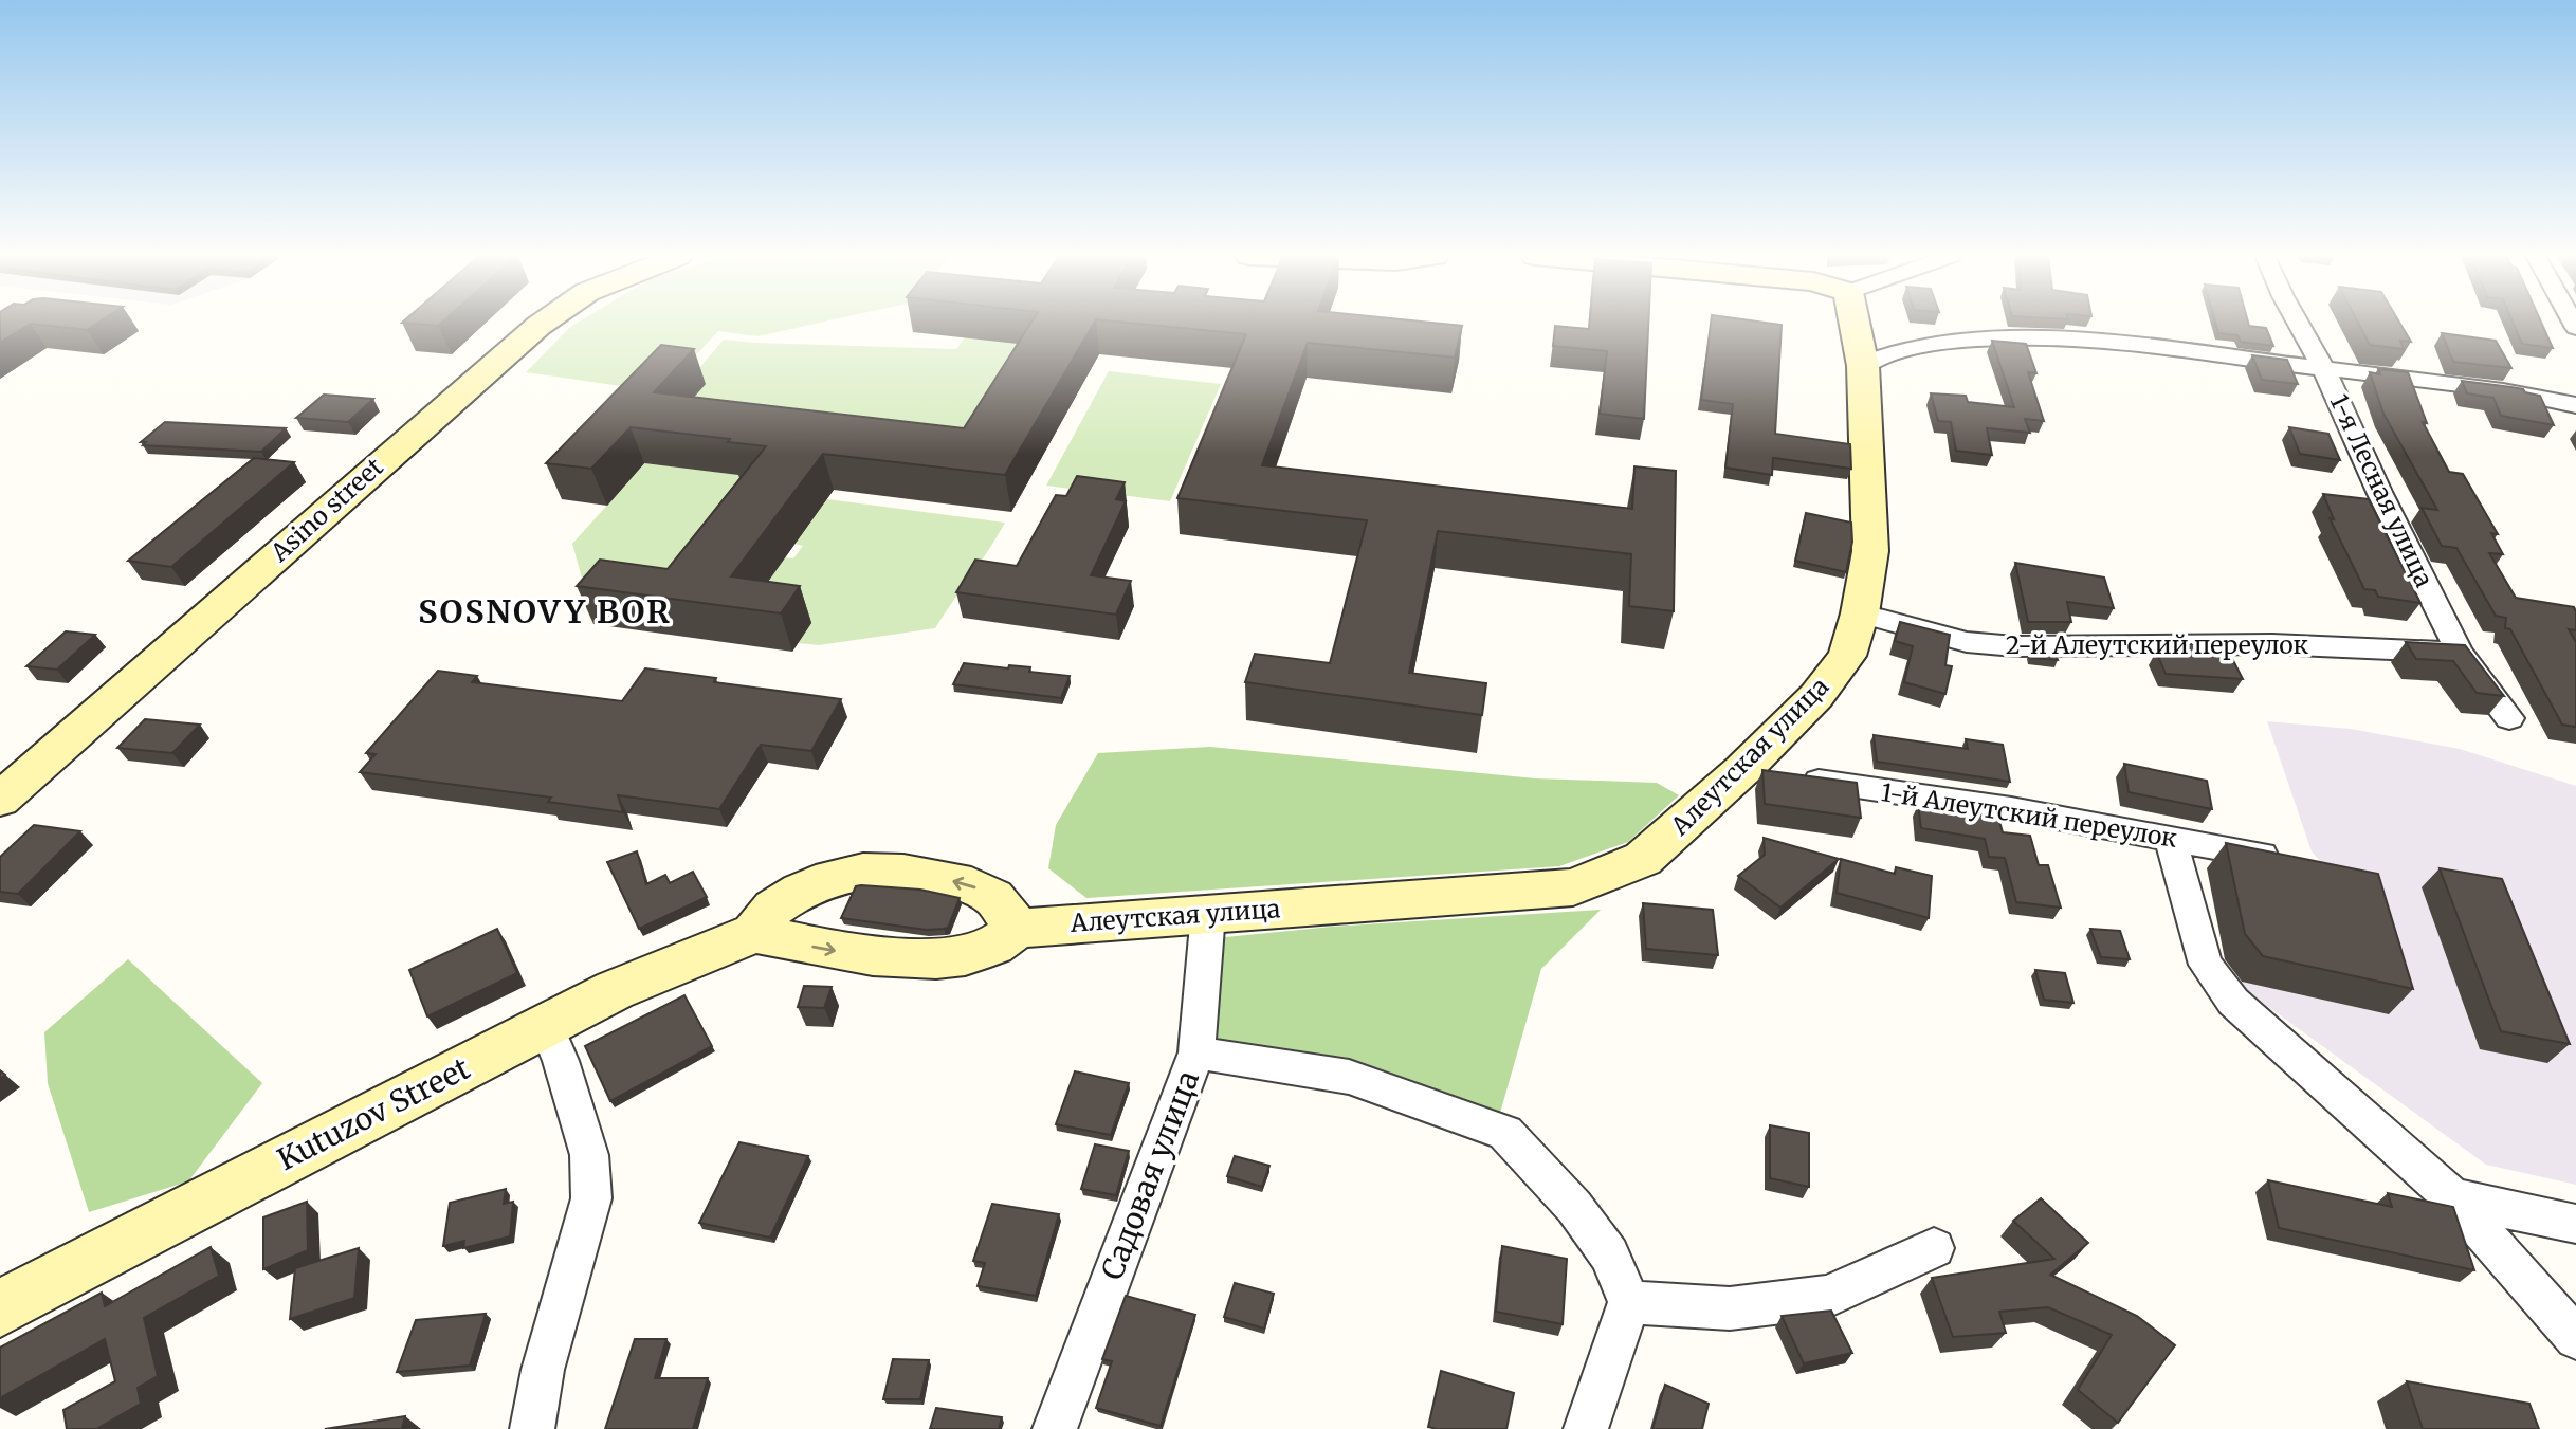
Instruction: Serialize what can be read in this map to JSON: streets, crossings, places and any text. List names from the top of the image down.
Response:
{
  "streets": {
    "street": [
      "1-я Лесная улица",
      "Asino street",
      "2-й Алеутский переулок",
      "Алеутская улица",
      "1-й Алеутский переулок",
      "Kutuzov Street",
      "Садовая улица"
    ]
  },
  "crossings": [
    ["1-я Лесная улица", "2-й Алеутский переулок"],
    ["2-й Алеутский переулок", "Алеутская улица"],
    ["Алеутская улица", "1-й Алеутский переулок"],
    ["Алеутская улица", "Садовая улица"]
  ],
  "districts": ["SOSNOVY BOR"]
}
